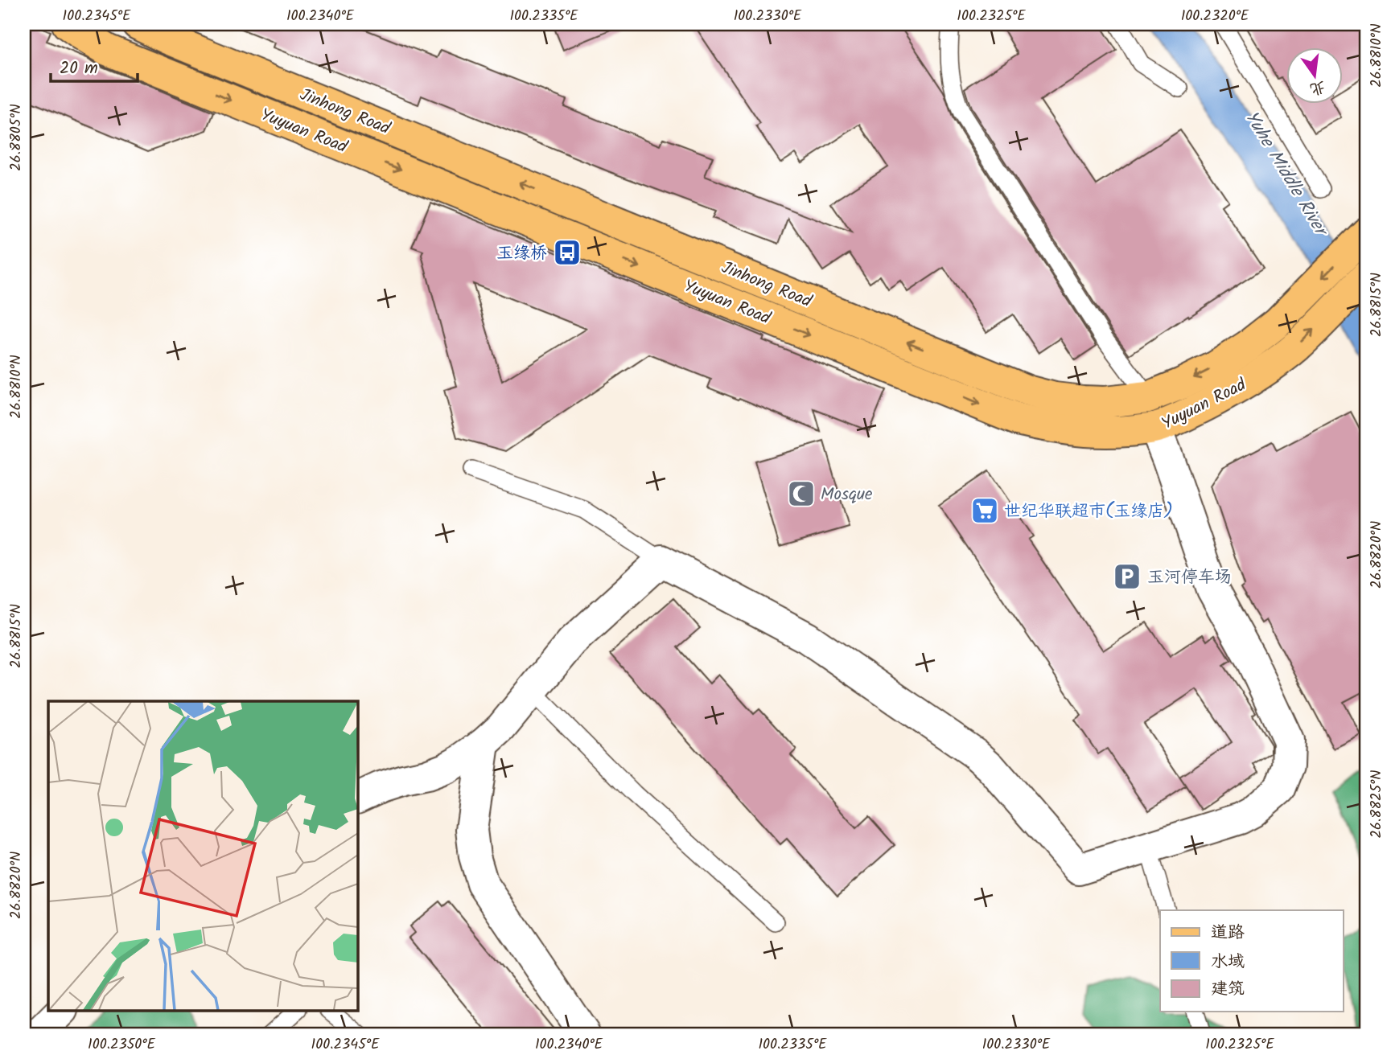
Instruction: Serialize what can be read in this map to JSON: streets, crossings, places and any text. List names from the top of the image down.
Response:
{
  "streets": {
    "main road": ["Jinhong Road", "Yuyuan Road"]
  },
  "one_way": ["Jinhong Road", "Yuyuan Road"],
  "water": ["Yuhe Middle River"],
  "places": {
    "bus stop": ["玉缘桥"],
    "mosque": ["Mosque"],
    "supermarket": ["世纪华联超市(玉缘店)"],
    "parking": ["玉河停车场"]
  },
  "legend": ["道路", "水域", "建筑"],
  "scale_bar": "20 m",
  "north": "bottom",
  "coordinates": [
    "100.2345°E",
    "100.2340°E",
    "100.2335°E",
    "100.2330°E",
    "100.2325°E",
    "100.2320°E",
    "26.8810°N",
    "26.8805°N",
    "26.8815°N",
    "26.8820°N",
    "26.8825°N",
    "100.2350°E"
  ]
}
